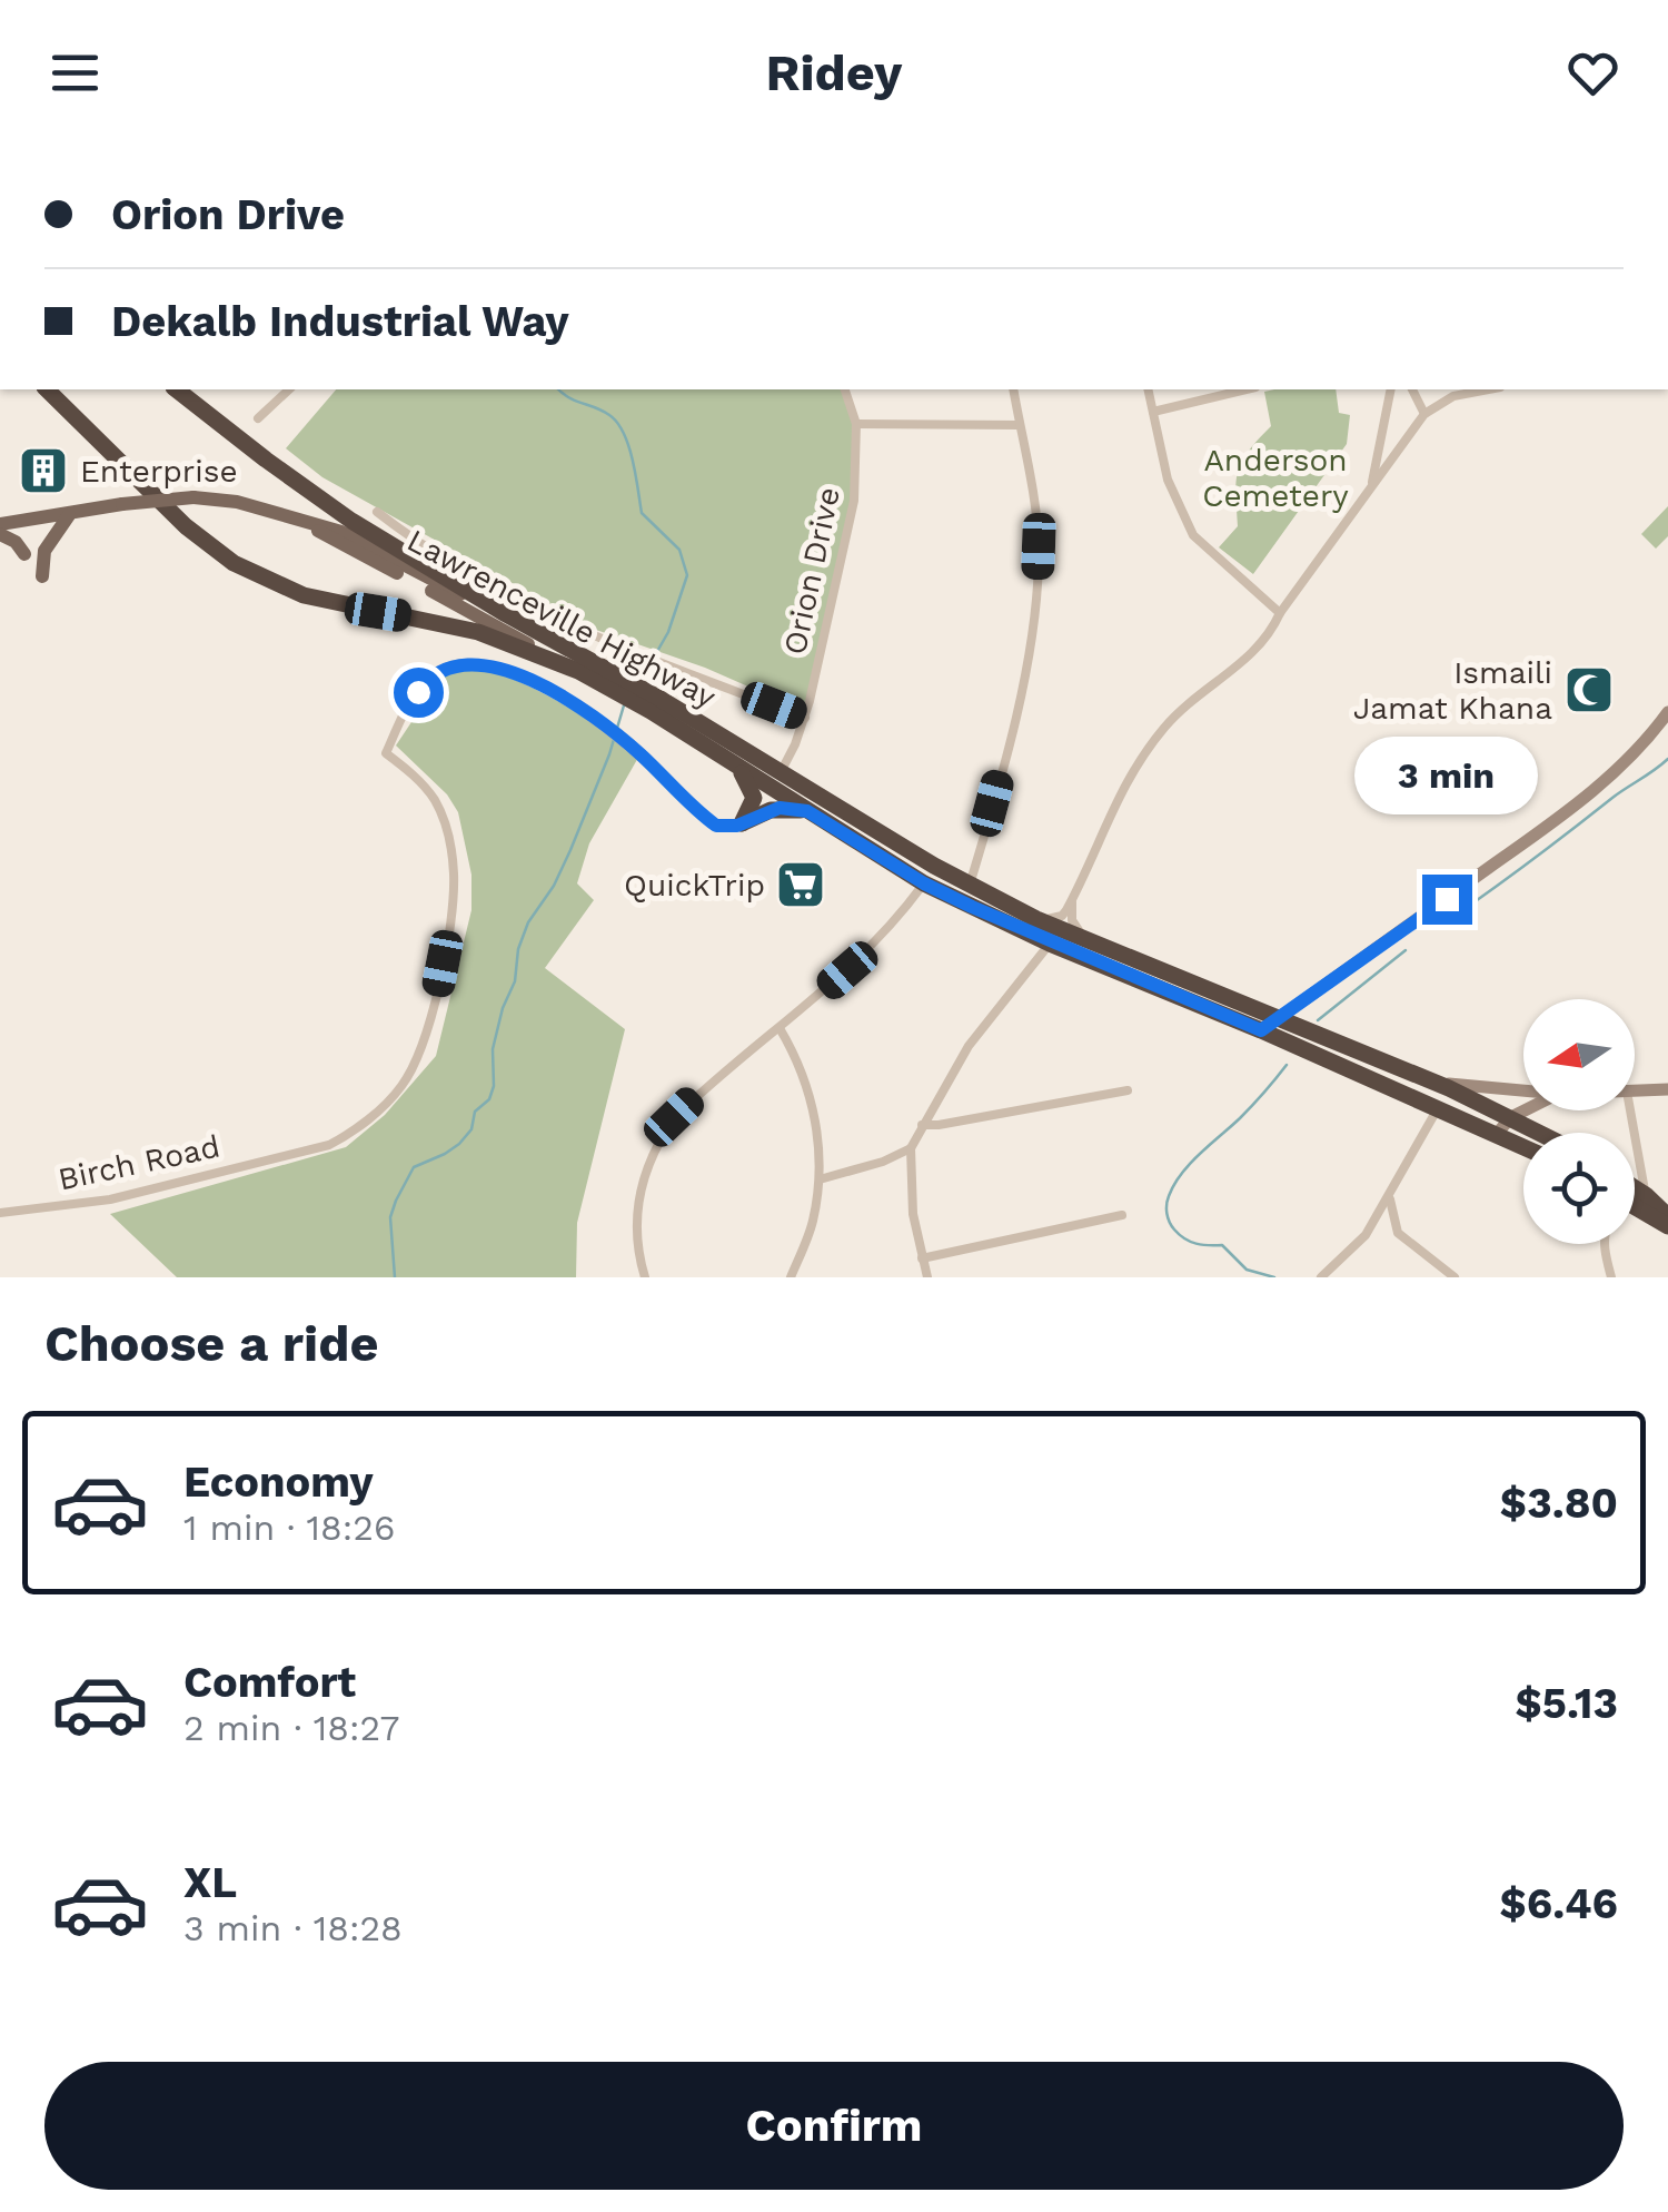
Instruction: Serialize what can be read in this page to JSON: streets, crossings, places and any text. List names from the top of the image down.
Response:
{
  "streets": {
    "highway": ["Lawrenceville Highway"],
    "street": ["Orion Drive", "Birch Road"]
  },
  "crossings": [
    ["Orion Drive", "Lawrenceville Highway"],
    ["Orion Drive", "Birch Road"]
  ],
  "parks": ["Anderson Cemetery"],
  "places": {
    "building": ["Enterprise"],
    "mosque": ["Ismaili Jamat Khana"],
    "supermarket": ["QuickTrip"]
  },
  "north": "left",
  "page": {
    "header": "Ridey",
    "banner": ["Orion Drive", "Dekalb Industrial Way"],
    "bubble": "3 min",
    "heading": "Choose a ride",
    "list": [
      {
        "name": "Economy",
        "note": "1 min · 18:26",
        "value": "$3.80"
      },
      {
        "name": "Comfort",
        "note": "2 min · 18:27",
        "value": "$5.13"
      },
      {
        "name": "XL",
        "note": "3 min · 18:28",
        "value": "$6.46"
      }
    ],
    "buttons": "Confirm"
  }
}
